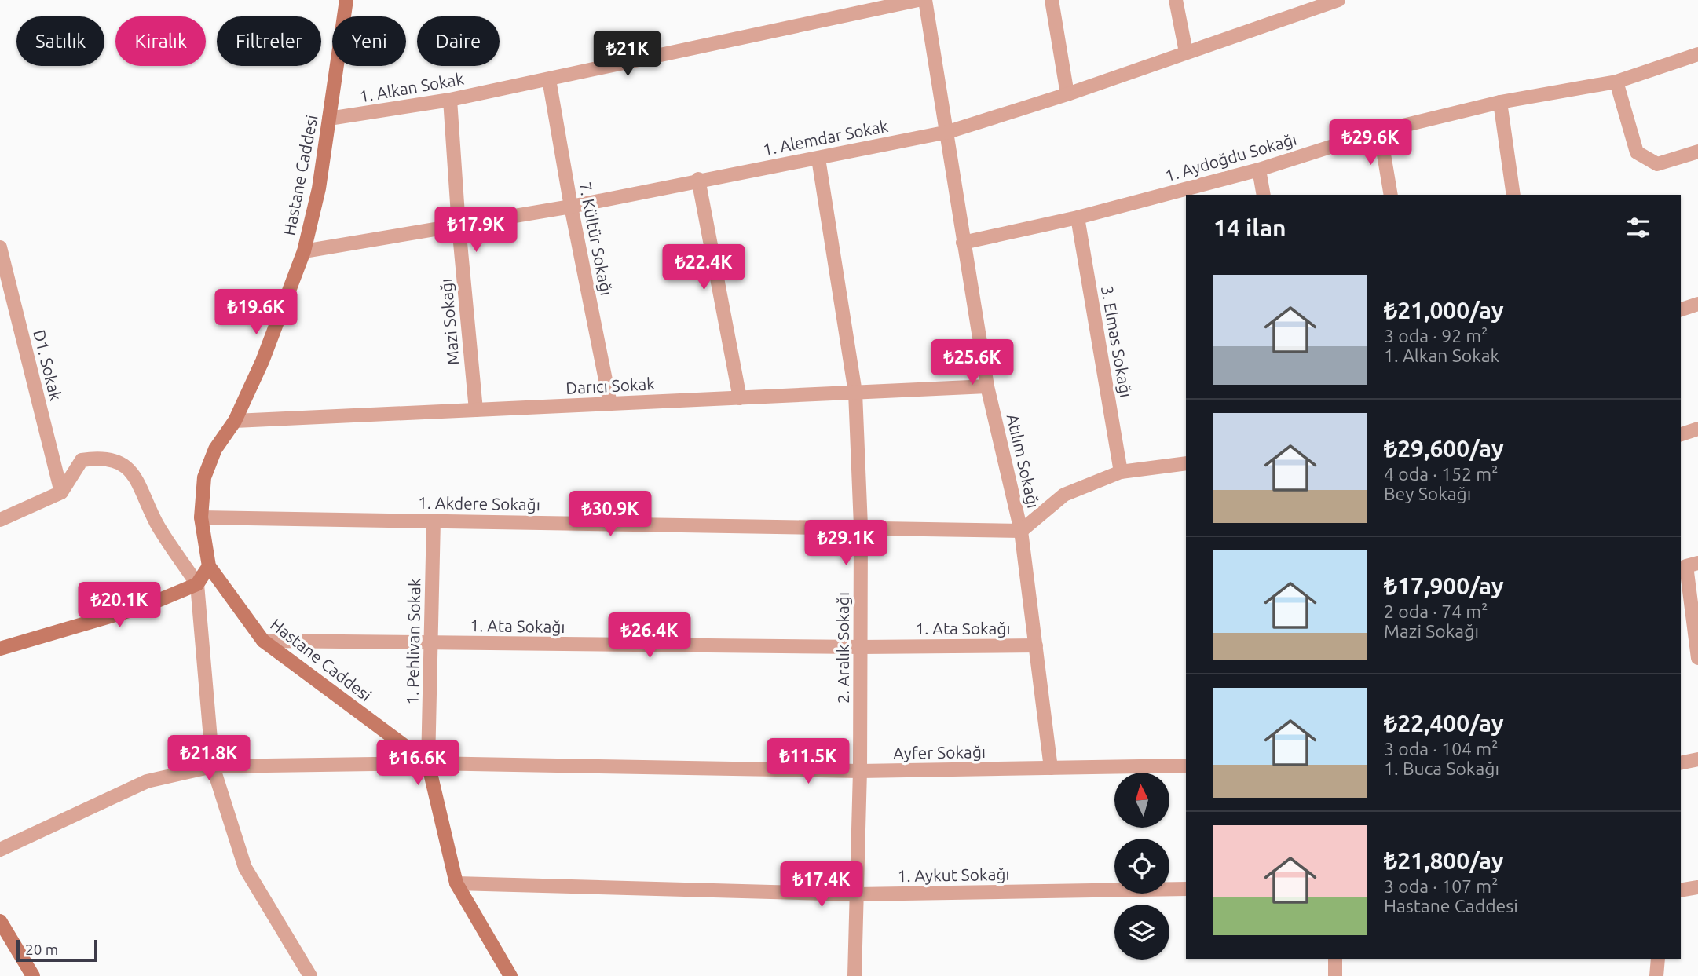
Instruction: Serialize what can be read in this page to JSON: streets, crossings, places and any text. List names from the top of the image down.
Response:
{
  "streets": {
    "main road": ["Hastane Caddesi"],
    "street": [
      "1. Alkan Sokak",
      "1. Alemdar Sokak",
      "1. Aydoğdu Sokağı",
      "7. Kültür Sokağı",
      "Mazi Sokağı",
      "3. Elmas Sokağı",
      "D1. Sokak",
      "Darıcı Sokak",
      "Atılım Sokağı",
      "1. Akdere Sokağı",
      "1. Ata Sokağı",
      "1. Pehlivan Sokak",
      "2. Aralık Sokağı",
      "Ayfer Sokağı",
      "1. Aykut Sokağı"
    ]
  },
  "crossings": [
    ["1. Alkan Sokak", "Hastane Caddesi"],
    ["1. Alkan Sokak", "7. Kültür Sokağı"],
    ["1. Alkan Sokak", "Mazi Sokağı"],
    ["1. Alemdar Sokak", "Hastane Caddesi"],
    ["1. Alemdar Sokak", "7. Kültür Sokağı"],
    ["1. Alemdar Sokak", "Mazi Sokağı"],
    ["1. Alemdar Sokak", "Atılım Sokağı"],
    ["1. Alemdar Sokak", "2. Aralık Sokağı"],
    ["1. Aydoğdu Sokağı", "3. Elmas Sokağı"],
    ["1. Aydoğdu Sokağı", "Atılım Sokağı"],
    ["Hastane Caddesi", "Darıcı Sokak"],
    ["Hastane Caddesi", "1. Akdere Sokağı"],
    ["Hastane Caddesi", "1. Ata Sokağı"],
    ["Hastane Caddesi", "1. Pehlivan Sokak"],
    ["Hastane Caddesi", "Ayfer Sokağı"],
    ["7. Kültür Sokağı", "Darıcı Sokak"],
    ["Mazi Sokağı", "Darıcı Sokak"],
    ["Darıcı Sokak", "Atılım Sokağı"],
    ["Darıcı Sokak", "2. Aralık Sokağı"],
    ["Atılım Sokağı", "1. Akdere Sokağı"],
    ["Atılım Sokağı", "1. Ata Sokağı"],
    ["Atılım Sokağı", "Ayfer Sokağı"],
    ["1. Akdere Sokağı", "1. Pehlivan Sokak"],
    ["1. Akdere Sokağı", "2. Aralık Sokağı"],
    ["1. Ata Sokağı", "1. Pehlivan Sokak"],
    ["1. Ata Sokağı", "2. Aralık Sokağı"],
    ["1. Pehlivan Sokak", "Ayfer Sokağı"],
    ["2. Aralık Sokağı", "Ayfer Sokağı"],
    ["2. Aralık Sokağı", "1. Aykut Sokağı"]
  ],
  "scale_bar": "20 m",
  "north": "top",
  "page": {
    "chip": [
      "Satılık",
      "Kiralık",
      "Filtreler",
      "Yeni",
      "Daire"
    ],
    "price": [
      "₺21K",
      "₺29.6K",
      "₺17.9K",
      "₺22.4K",
      "₺19.6K",
      "₺25.6K",
      "₺30.9K",
      "₺29.1K",
      "₺20.1K",
      "₺26.4K",
      "₺21.8K",
      "₺11.5K",
      "₺16.6K",
      "₺17.4K"
    ],
    "heading": "14 ilan",
    "list": [
      {
        "name": "₺21,000/ay",
        "note": "3 oda · 92 m² · 1. Alkan Sokak"
      },
      {
        "name": "₺29,600/ay",
        "note": "4 oda · 152 m² · Bey Sokağı"
      },
      {
        "name": "₺17,900/ay",
        "note": "2 oda · 74 m² · Mazi Sokağı"
      },
      {
        "name": "₺22,400/ay",
        "note": "3 oda · 104 m² · 1. Buca Sokağı"
      },
      {
        "name": "₺21,800/ay",
        "note": "3 oda · 107 m² · Hastane Caddesi"
      }
    ],
    "scale": "20 m"
  }
}
